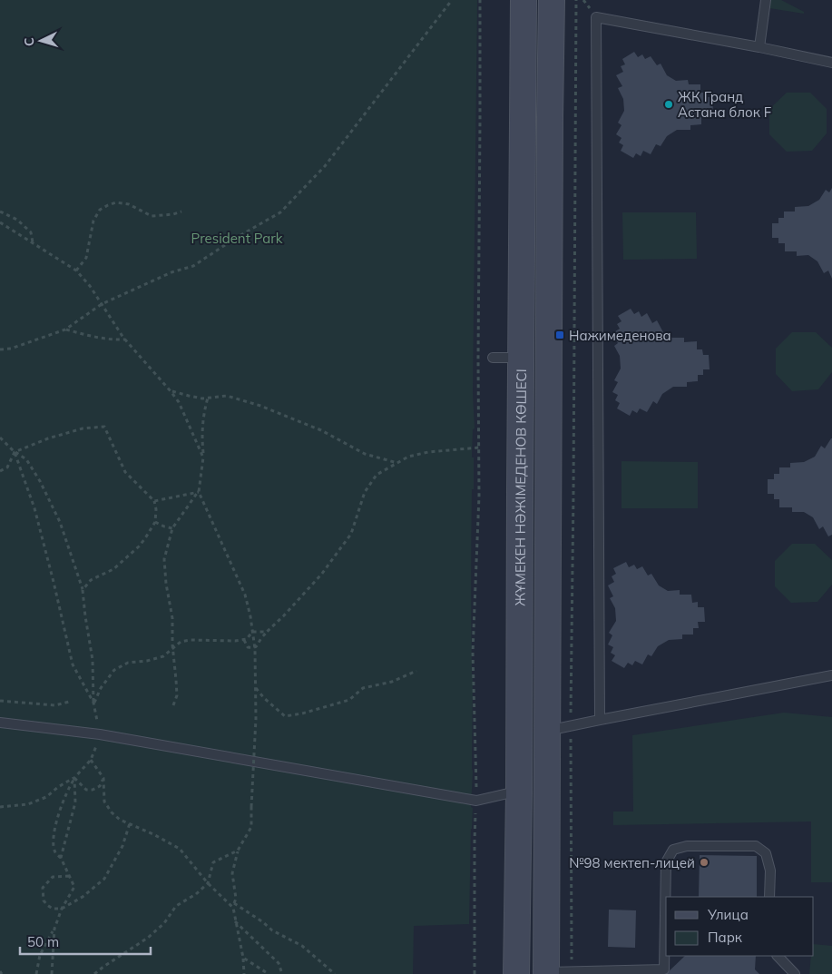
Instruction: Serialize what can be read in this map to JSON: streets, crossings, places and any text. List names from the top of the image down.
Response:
{
  "streets": {
    "main road": ["ЖҰМЕКЕН НӘЖІМЕДЕНОВ КӨШЕСІ"]
  },
  "parks": ["President Park"],
  "places": {
    "other": ["ЖК Гранд Астана блок F", "№98 мектеп-лицей"],
    "transit": ["Нажимеденова"]
  },
  "legend": ["Улица", "Парк"],
  "scale_bar": "50 m",
  "north": "left"
}
